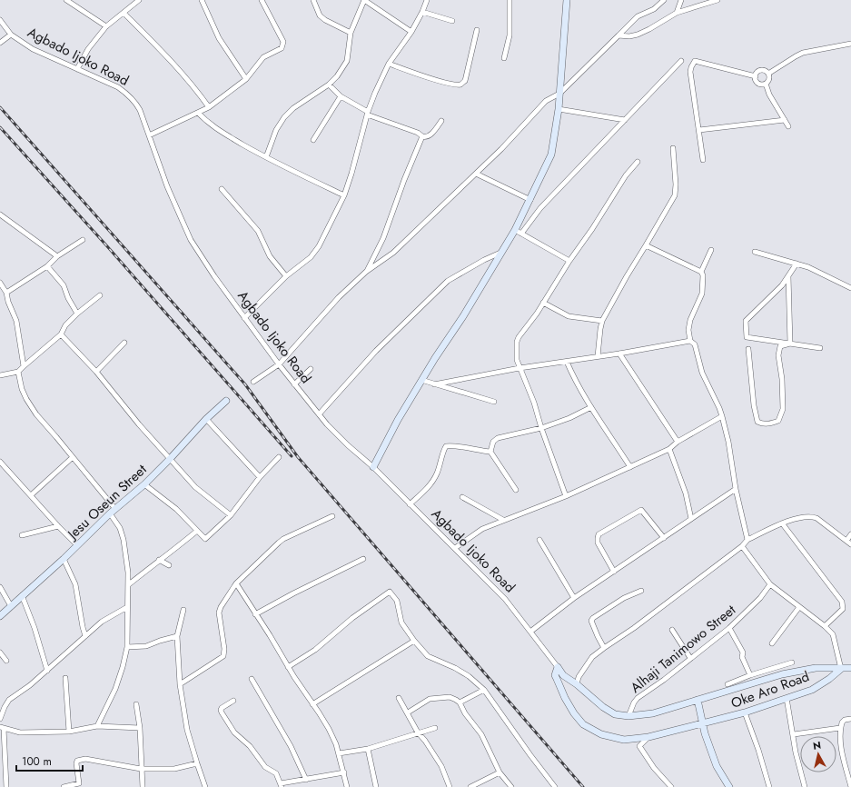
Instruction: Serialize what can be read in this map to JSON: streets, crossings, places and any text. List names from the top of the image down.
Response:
{
  "streets": {
    "main road": ["Agbado Ijoko Road", "Jesu Oseun Street", "Oke Aro Road"],
    "street": ["Alhaji Tanimowo Street"]
  },
  "crossings": [
    ["Agbado Ijoko Road", "Alhaji Tanimowo Street"],
    ["Agbado Ijoko Road", "Oke Aro Road"]
  ],
  "scale_bar": "100 m",
  "north": "top"
}
